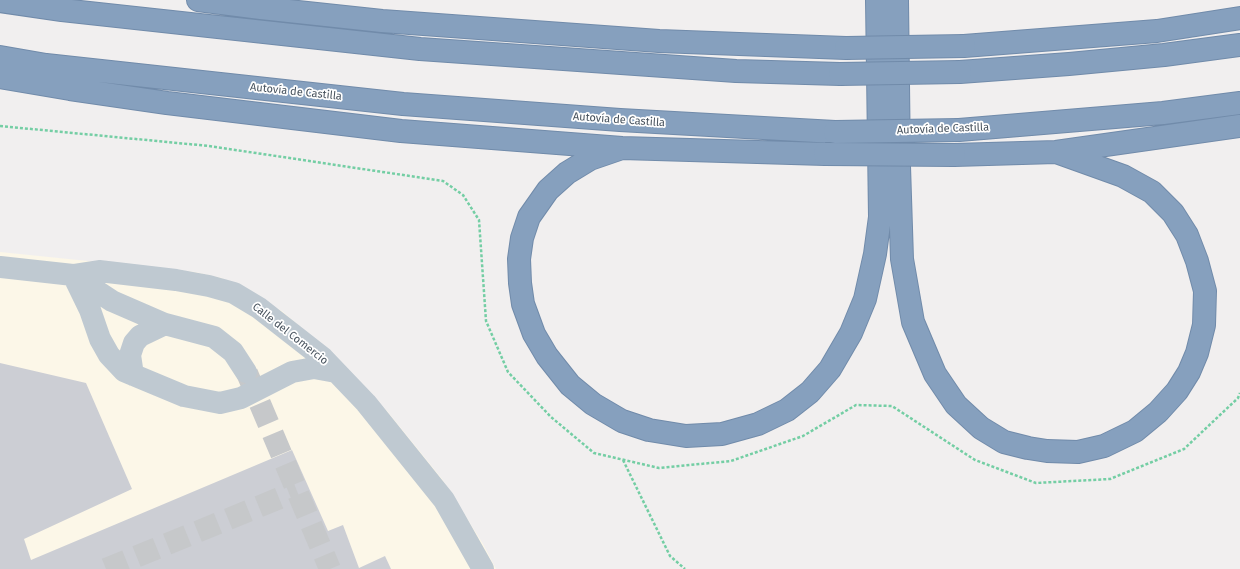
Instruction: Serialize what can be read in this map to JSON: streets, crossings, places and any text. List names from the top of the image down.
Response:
{
  "streets": {
    "highway": ["Autovía de Castilla"],
    "street": ["Calle del Comercio"]
  }
}
